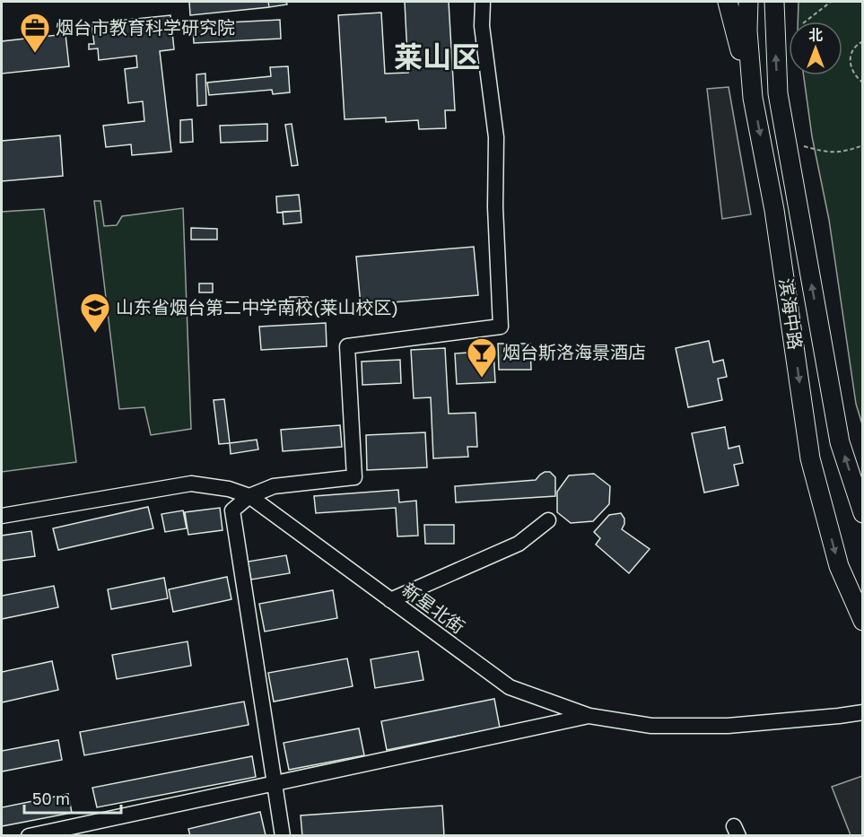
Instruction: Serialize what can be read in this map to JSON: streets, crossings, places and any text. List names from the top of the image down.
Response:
{
  "streets": {
    "main road": ["滨海中路"],
    "street": ["新星北街"]
  },
  "districts": ["莱山区"],
  "places": {
    "office": ["烟台市教育科学研究院"],
    "school or university": ["山东省烟台第二中学南校(莱山校区)"],
    "bar": ["烟台斯洛海景酒店"]
  },
  "scale_bar": "50 m",
  "north": "top"
}
